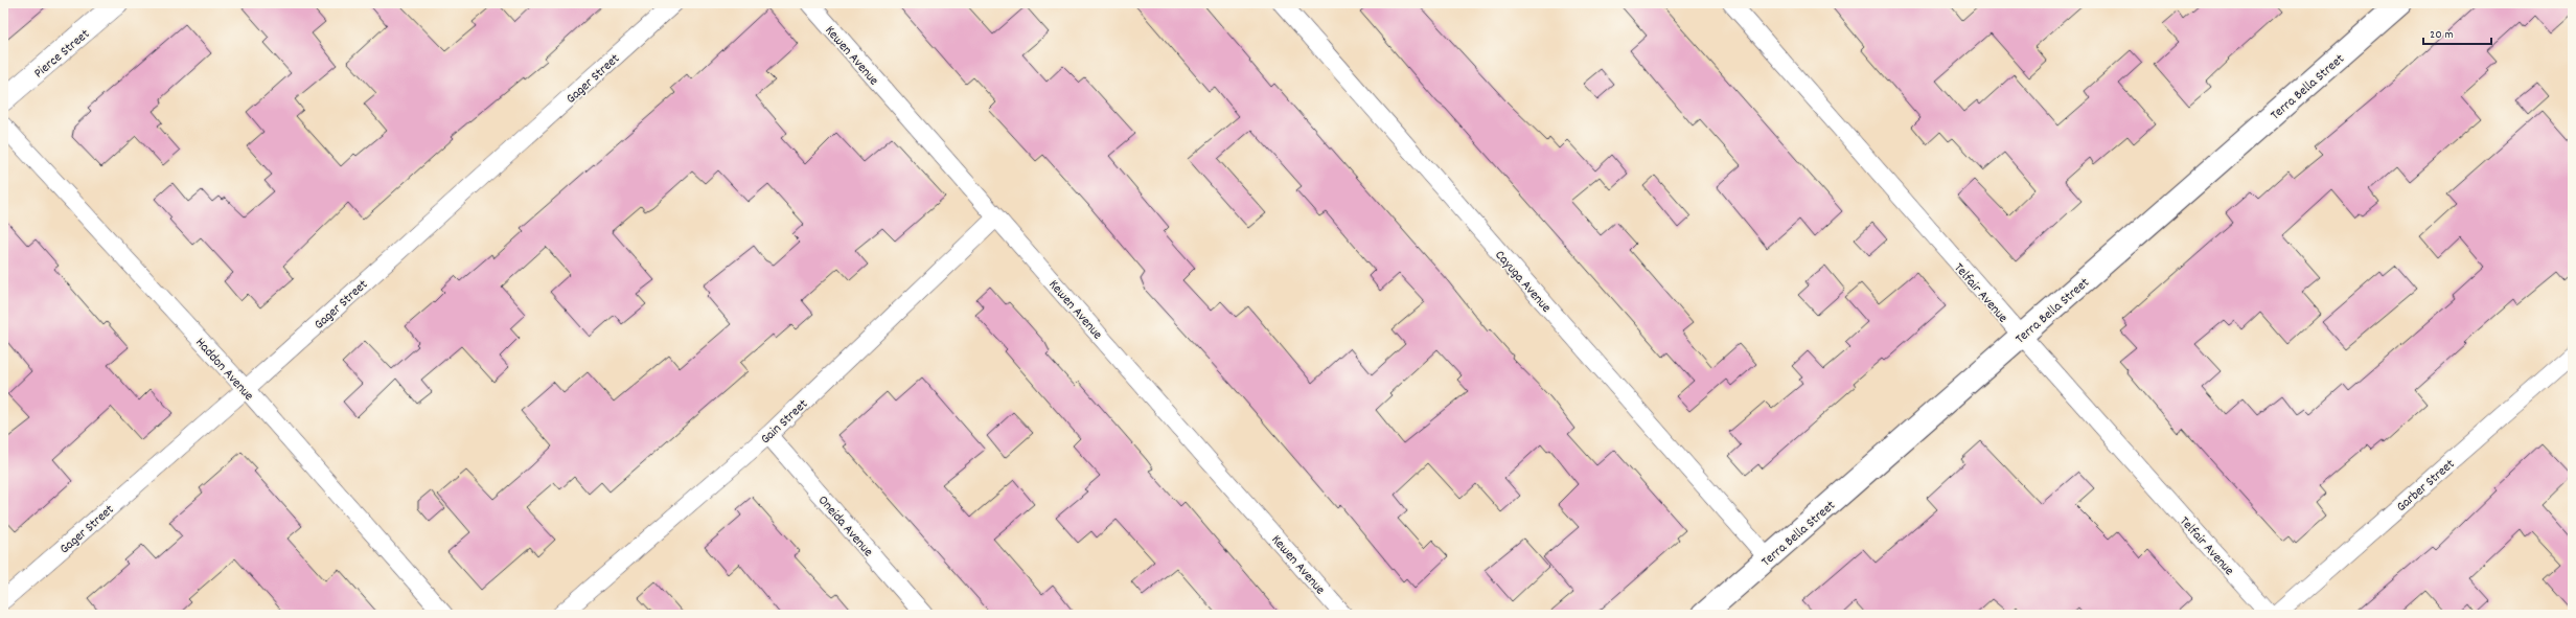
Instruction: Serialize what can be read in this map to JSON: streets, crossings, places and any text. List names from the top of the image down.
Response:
{
  "streets": {
    "main road": ["Terra Bella Street"],
    "street": [
      "Pierce Street",
      "Kewen Avenue",
      "Gager Street",
      "Cayuga Avenue",
      "Telfair Avenue",
      "Haddon Avenue",
      "Gain Street",
      "Garber Street",
      "Oneida Avenue"
    ]
  },
  "crossings": [
    ["Kewen Avenue", "Gain Street"],
    ["Gager Street", "Haddon Avenue"],
    ["Terra Bella Street", "Cayuga Avenue"],
    ["Terra Bella Street", "Telfair Avenue"],
    ["Gain Street", "Oneida Avenue"]
  ],
  "scale_bar": "20 m"
}
